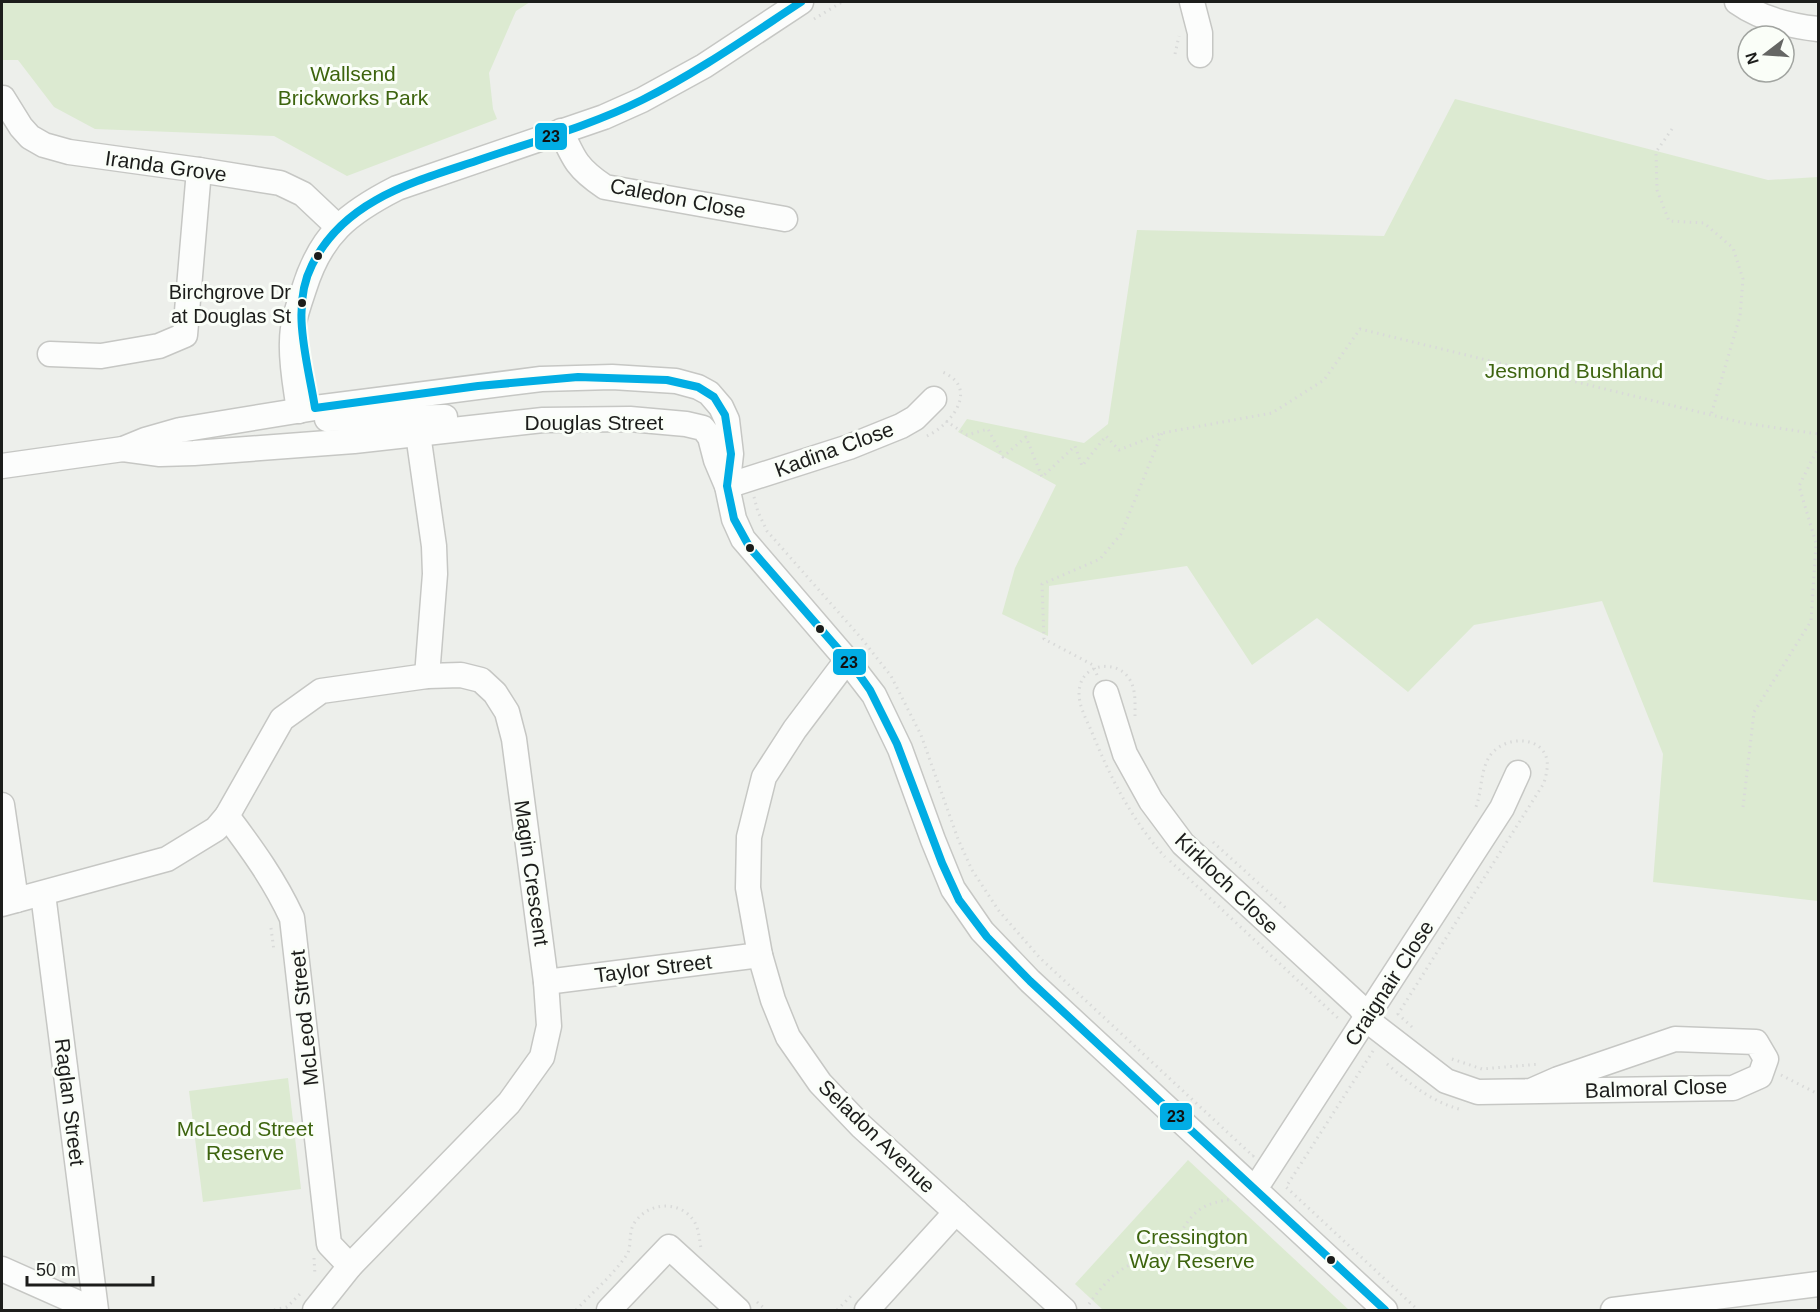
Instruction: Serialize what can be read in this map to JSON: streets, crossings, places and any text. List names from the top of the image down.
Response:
{
  "streets": {
    "street": [
      "Iranda Grove",
      "Caledon Close",
      "Douglas Street",
      "Kadina Close",
      "Magin Crescent",
      "Kirkloch Close",
      "Taylor Street",
      "Craignair Close",
      "McLeod Street",
      "Balmoral Close",
      "Raglan Street",
      "Seladon Avenue"
    ]
  },
  "crossings": [
    ["Douglas Street", "Kadina Close"],
    ["Magin Crescent", "Taylor Street"],
    ["Magin Crescent", "McLeod Street"],
    ["Magin Crescent", "Raglan Street"],
    ["Kirkloch Close", "Craignair Close"],
    ["Kirkloch Close", "Balmoral Close"],
    ["Taylor Street", "Seladon Avenue"],
    ["Craignair Close", "Balmoral Close"]
  ],
  "parks": [
    "Wallsend Brickworks Park",
    "Jesmond Bushland",
    "McLeod Street Reserve",
    "Cressington Way Reserve"
  ],
  "places": ["Birchgrove Dr at Douglas St"],
  "lines": ["transit line 23"],
  "scale_bar": "50 m",
  "north": "left"
}
